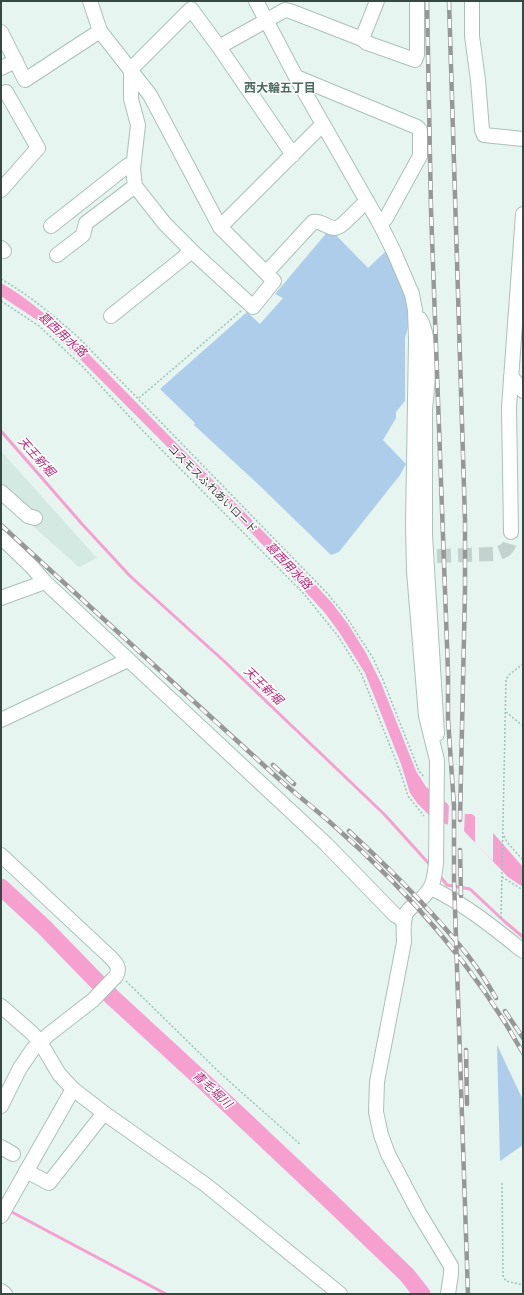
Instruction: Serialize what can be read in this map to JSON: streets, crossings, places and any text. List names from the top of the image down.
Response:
{
  "streets": {
    "path": ["コスモスふれあいロード"]
  },
  "districts": ["西大輪五丁目"],
  "water": ["葛西用水路", "天王新堀", "青毛堀川"]
}
